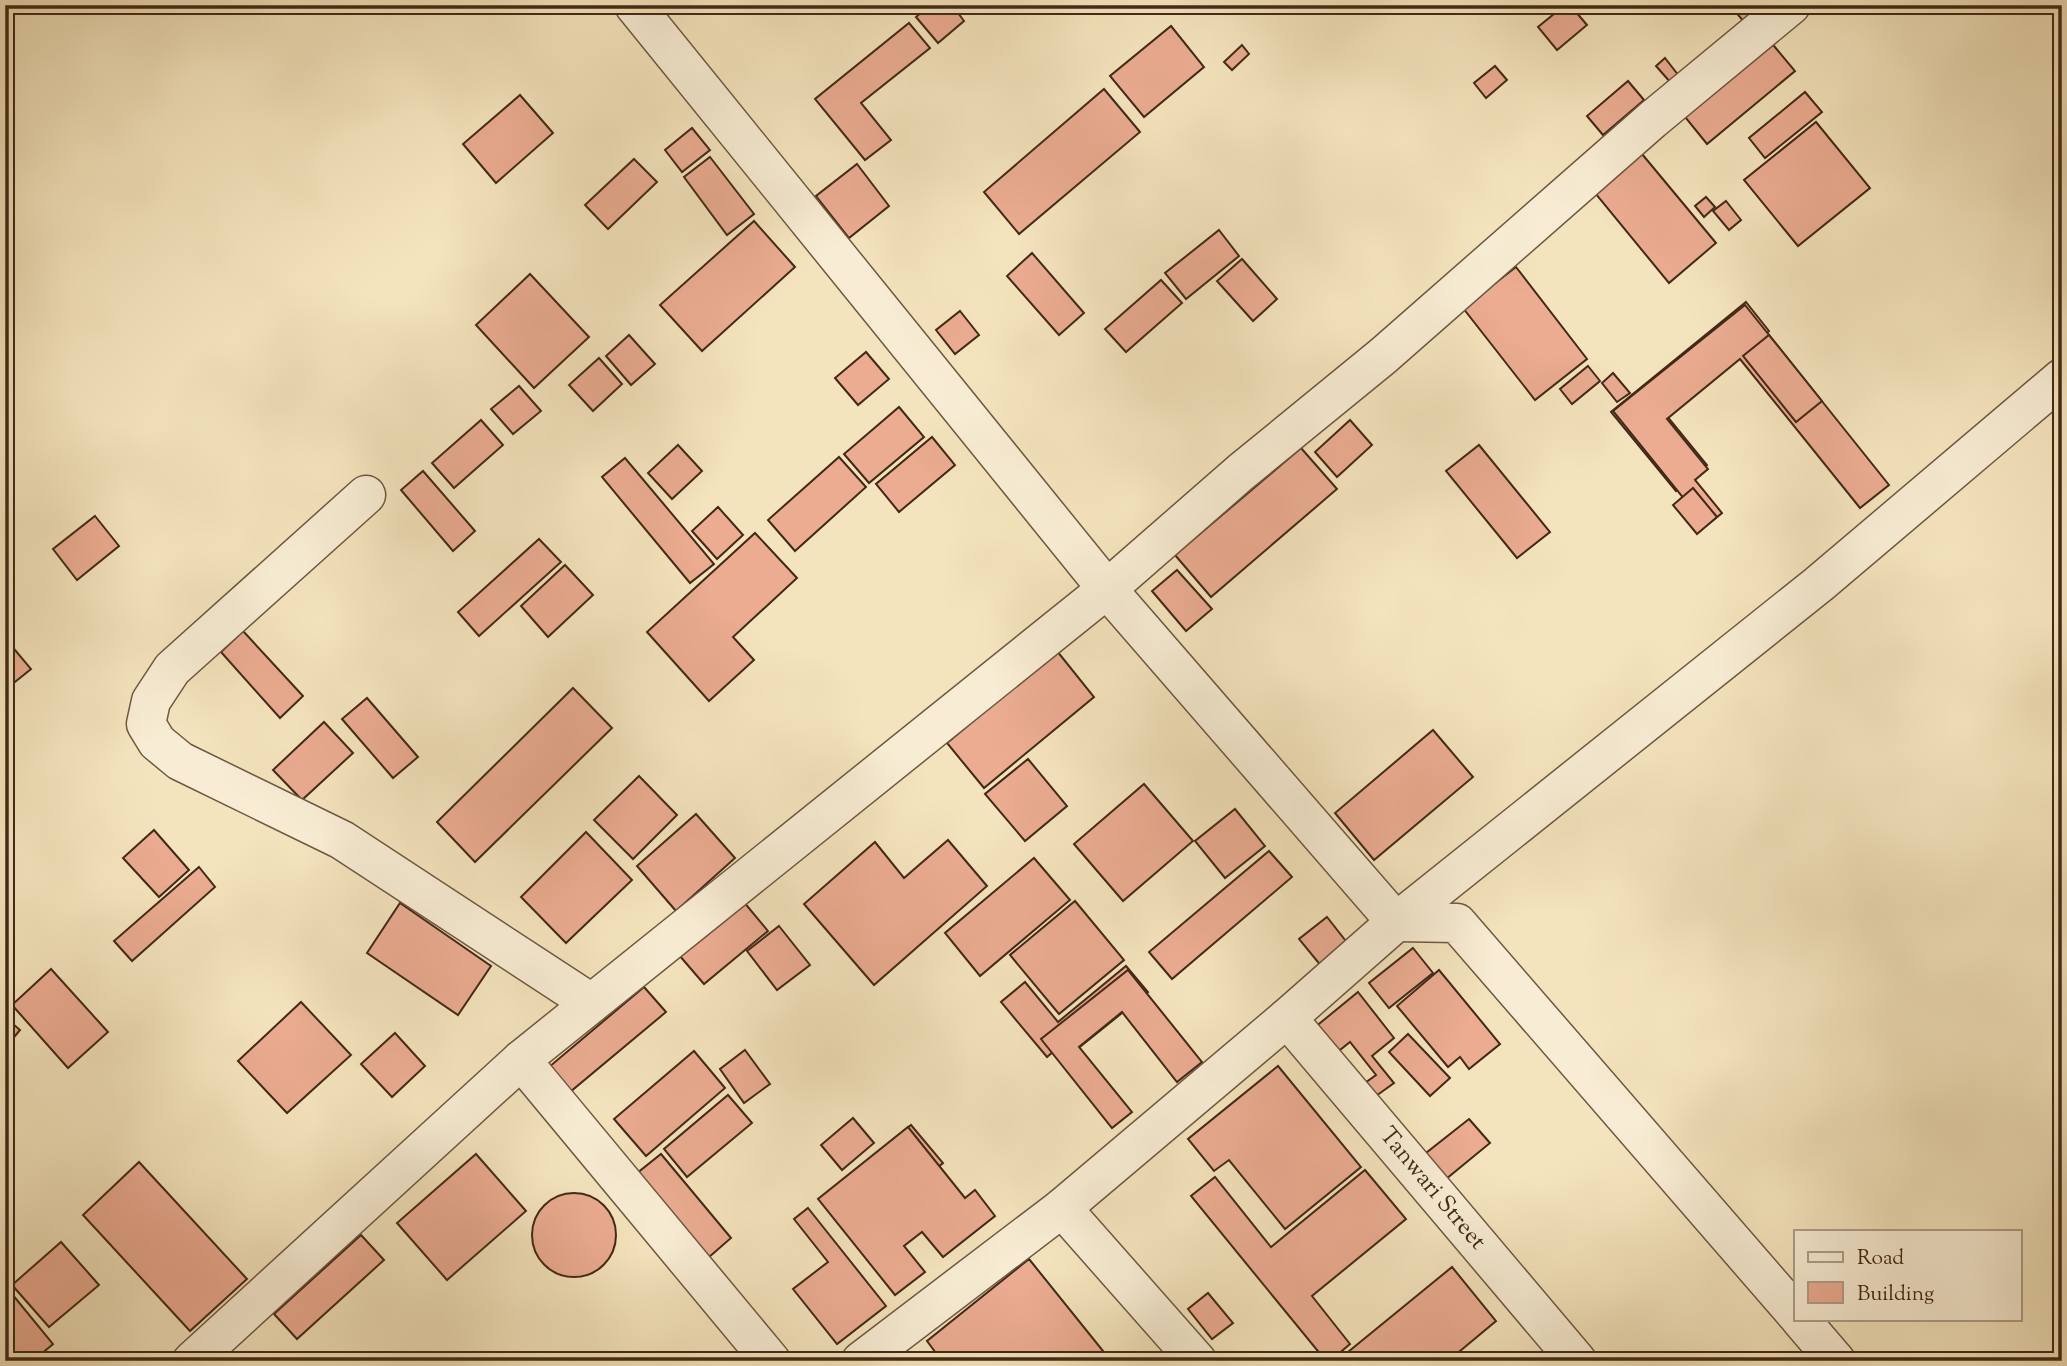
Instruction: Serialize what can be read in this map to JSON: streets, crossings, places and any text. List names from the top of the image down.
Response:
{
  "streets": {
    "street": ["Tanwari Street"]
  },
  "legend": ["Road", "Building"]
}
